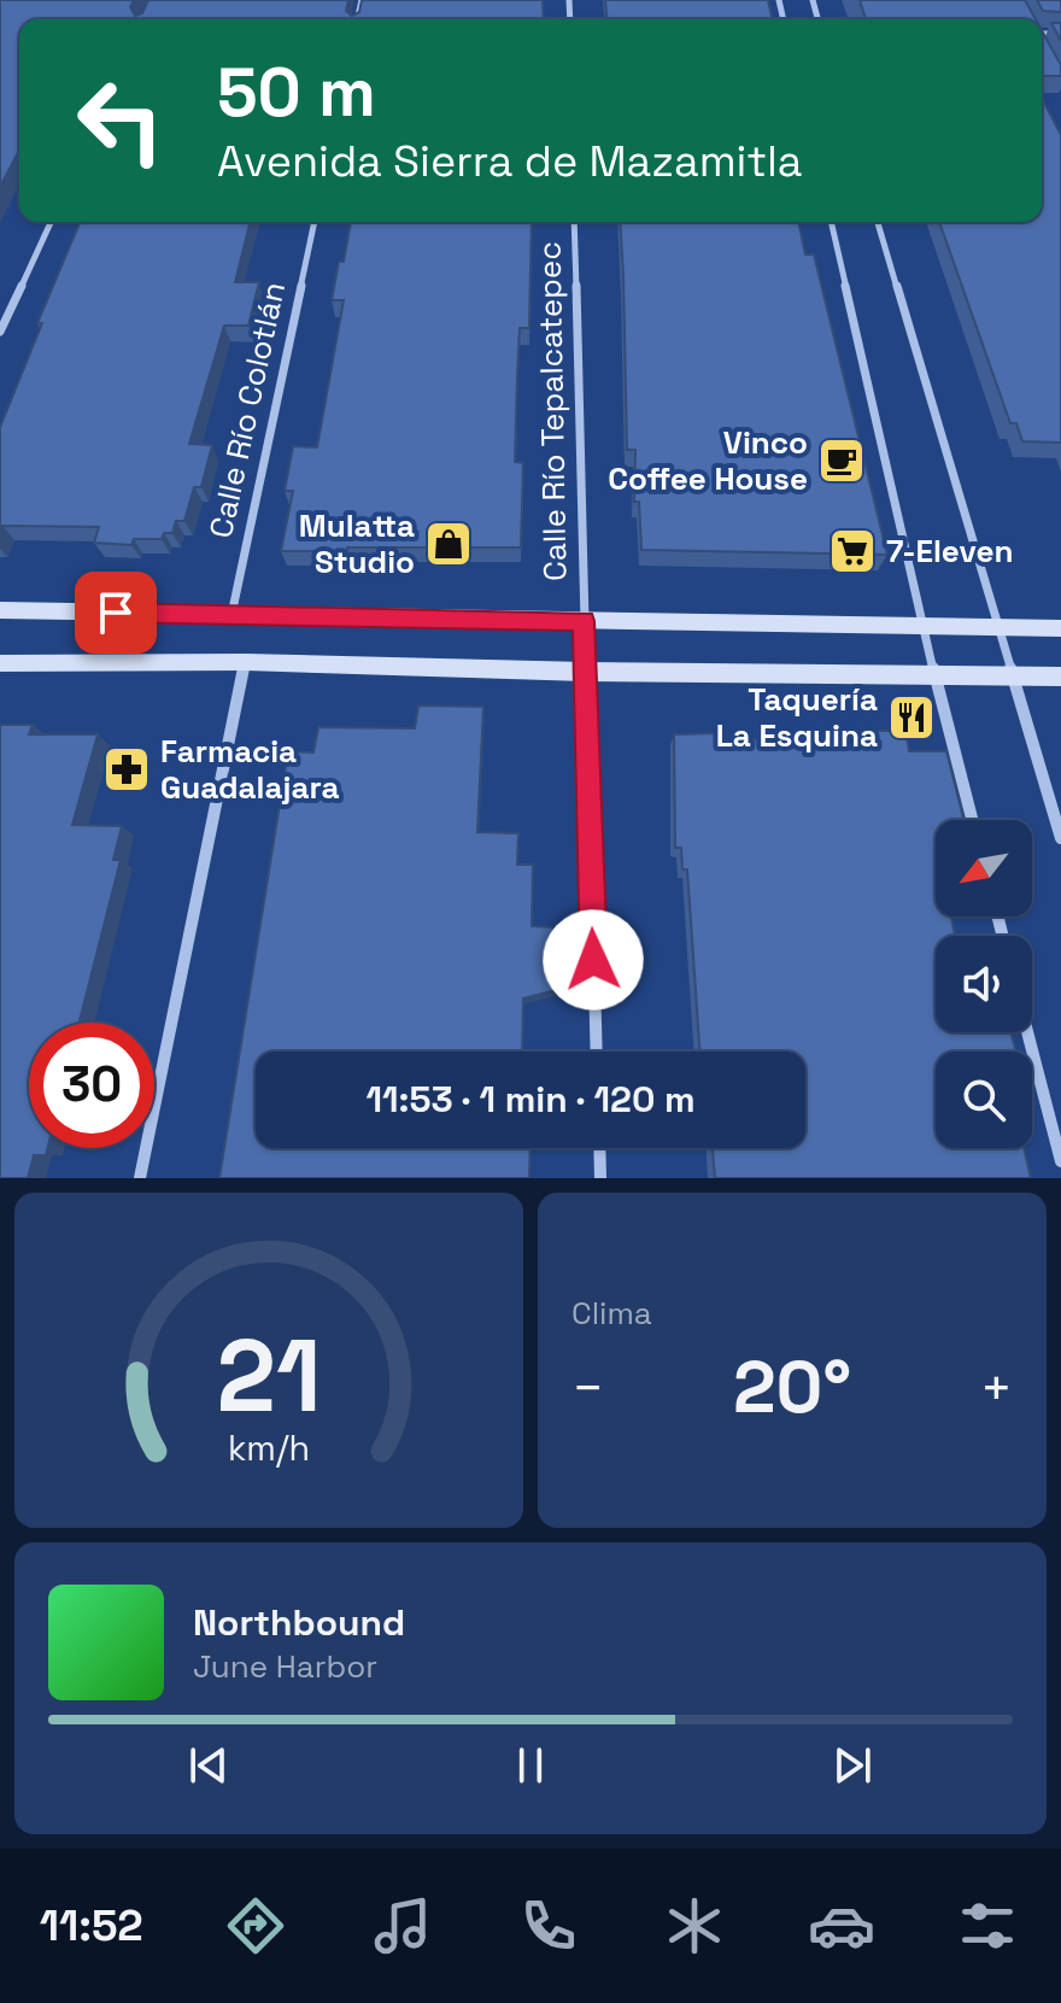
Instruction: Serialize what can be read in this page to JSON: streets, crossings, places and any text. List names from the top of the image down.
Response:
{
  "streets": {
    "street": ["Calle Río Colotlán", "Calle Río Tepalcatepec"]
  },
  "places": {
    "cafe": ["Vinco Coffee House"],
    "shop": ["Mulatta Studio"],
    "supermarket": ["7-Eleven"],
    "restaurant": ["Taquería La Esquina"],
    "pharmacy": ["Farmacia Guadalajara"]
  },
  "north": "bottom left",
  "page": {
    "turn": ["50 m", "Avenida Sierra de Mazamitla"],
    "limit": "30",
    "trip": "11:53 · 1 min · 120 m",
    "tile": "Clima",
    "heat": ["−", "20°", "+"],
    "song": ["Northbound", "June Harbor"],
    "tabs": "11:52",
    "gauge": ["21", "km/h"]
  }
}
